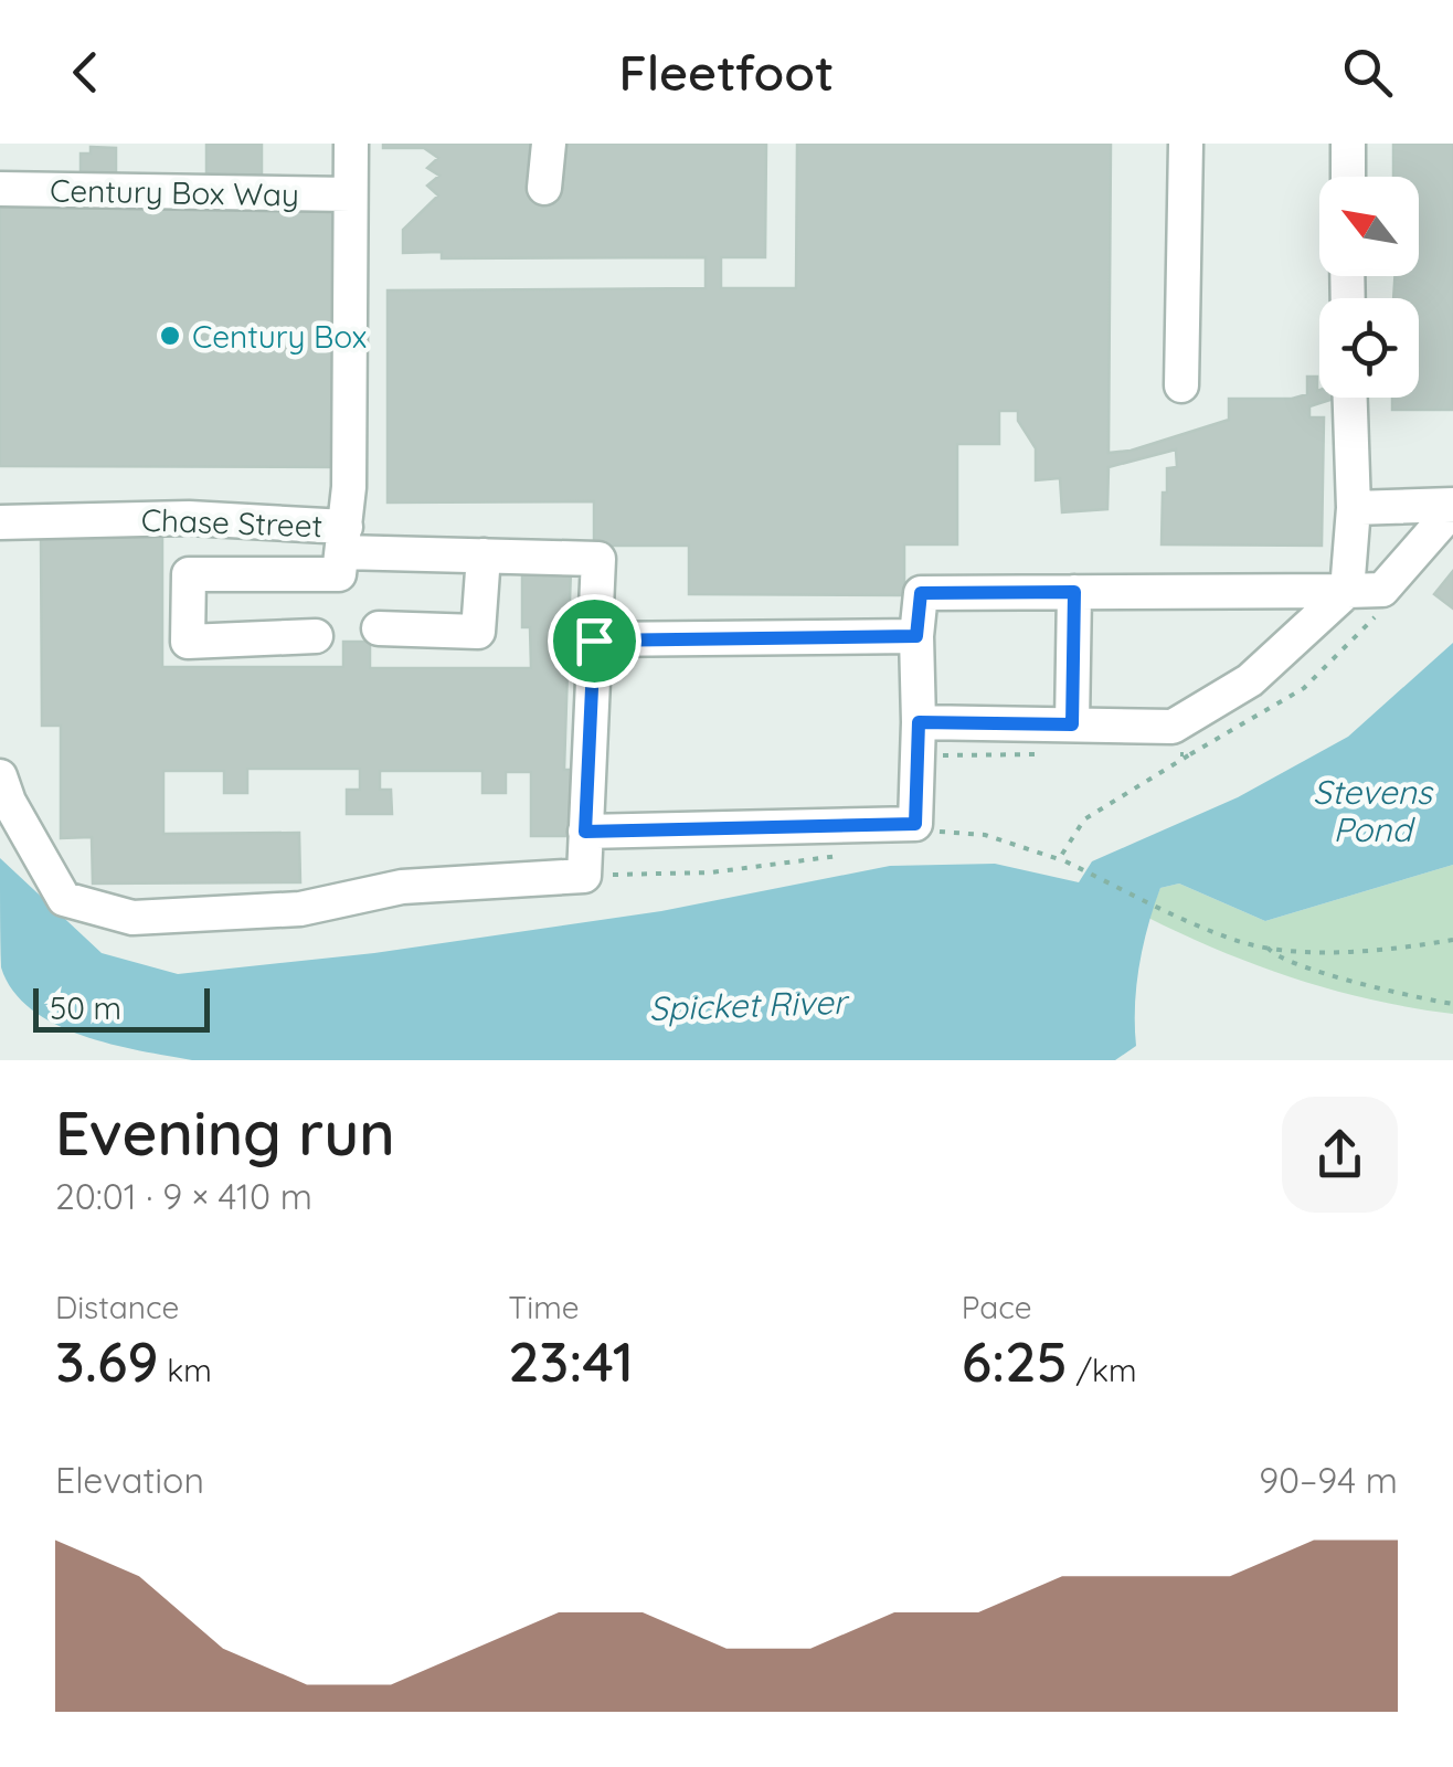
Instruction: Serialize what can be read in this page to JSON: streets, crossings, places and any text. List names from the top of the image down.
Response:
{
  "streets": {
    "street": ["Century Box Way", "Chase Street"]
  },
  "crossings": [
    ["Century Box Way", "Chase Street"]
  ],
  "water": ["Stevens Pond", "Spicket River"],
  "places": ["Century Box"],
  "scale_bar": "50 m",
  "north": "top left",
  "page": {
    "header": "Fleetfoot",
    "scale": "50 m",
    "heading": ["Evening run", "20:01 · 9 × 410 m"],
    "stats": [
      ["Distance", "3.69 km"],
      ["Time", "23:41"],
      ["Pace", "6:25 /km"]
    ],
    "chart": ["Elevation", "90–94 m"]
  }
}
